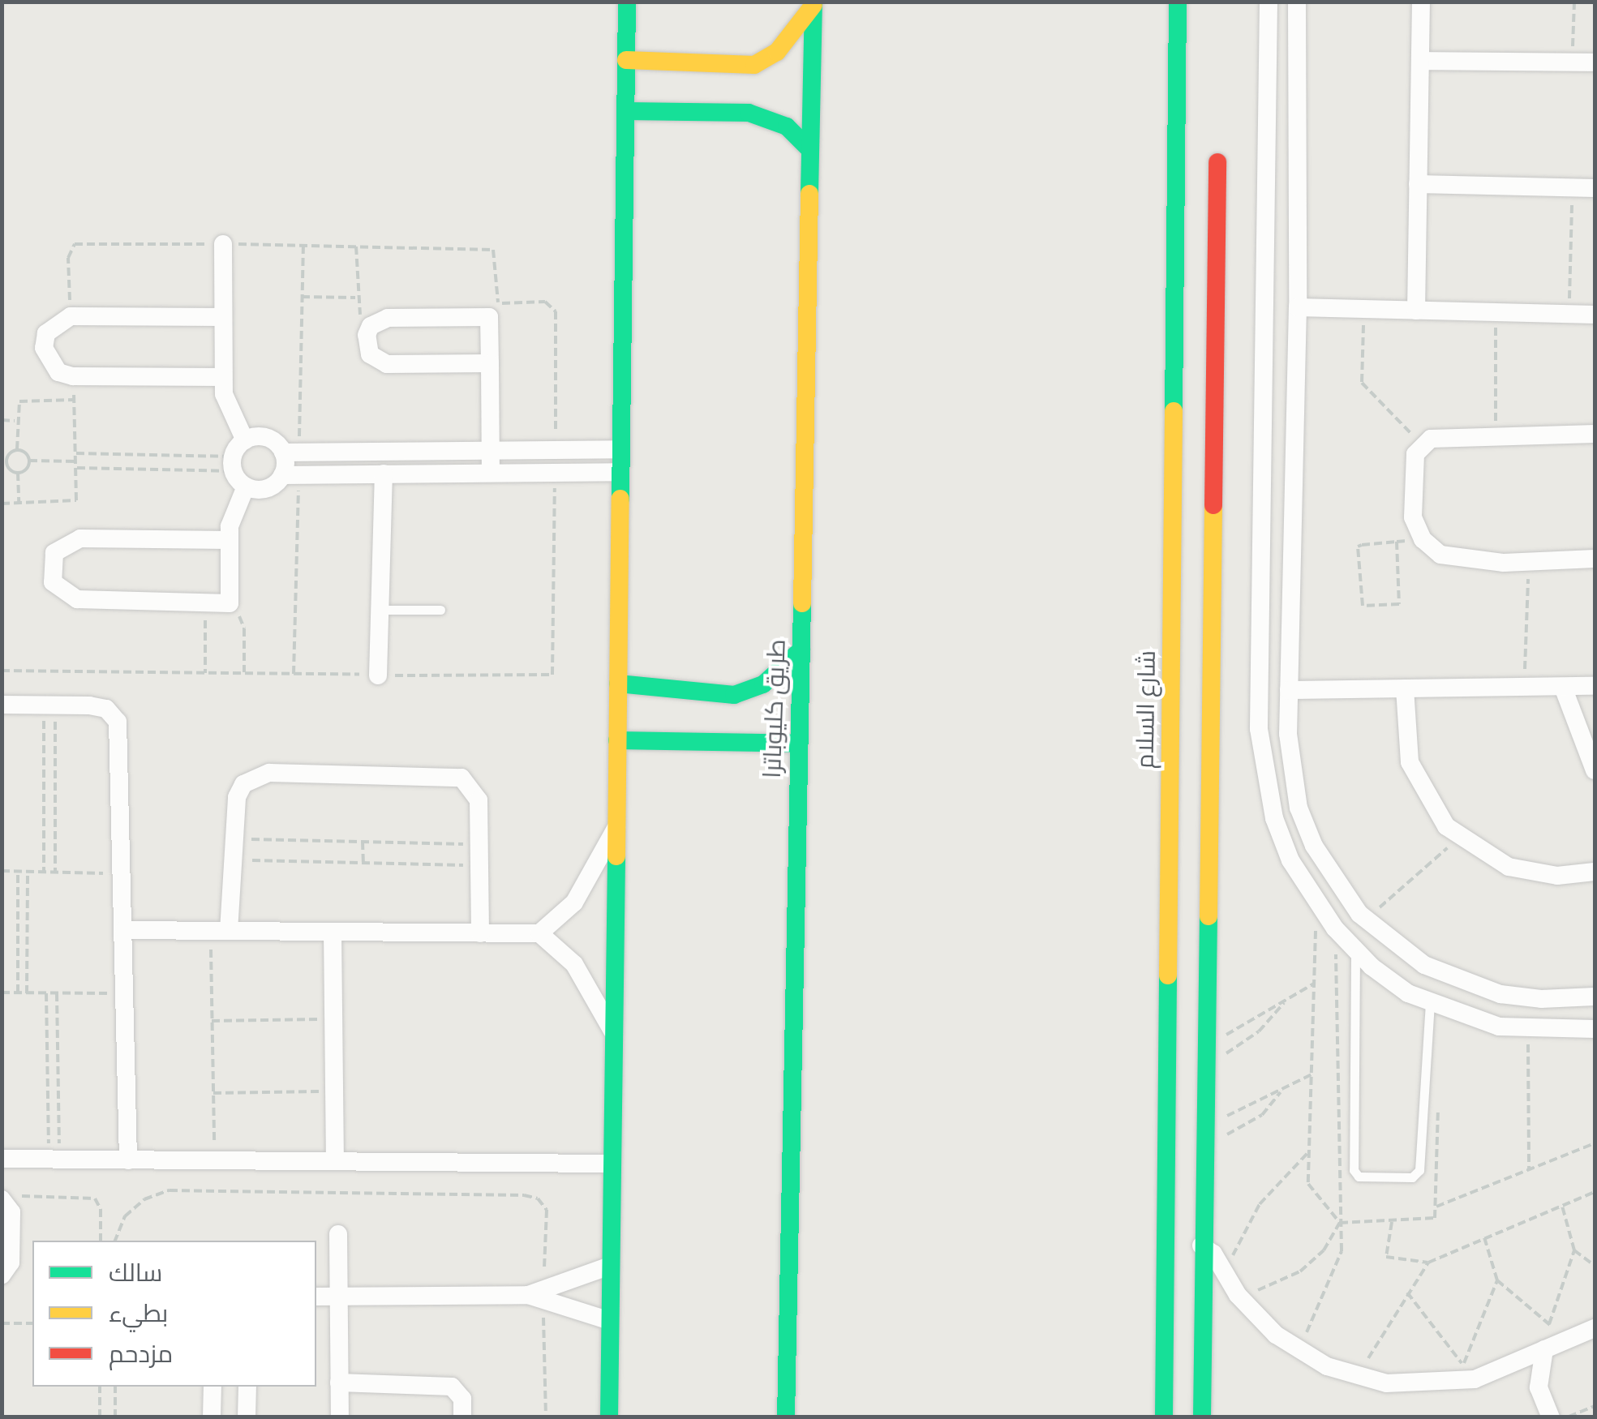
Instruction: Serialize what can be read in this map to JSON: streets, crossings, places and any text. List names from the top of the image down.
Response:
{
  "streets": {
    "main road": ["طريق كليوباترا", "شارع السلام"]
  },
  "legend": ["سالك", "بطيء", "مزدحم"]
}
